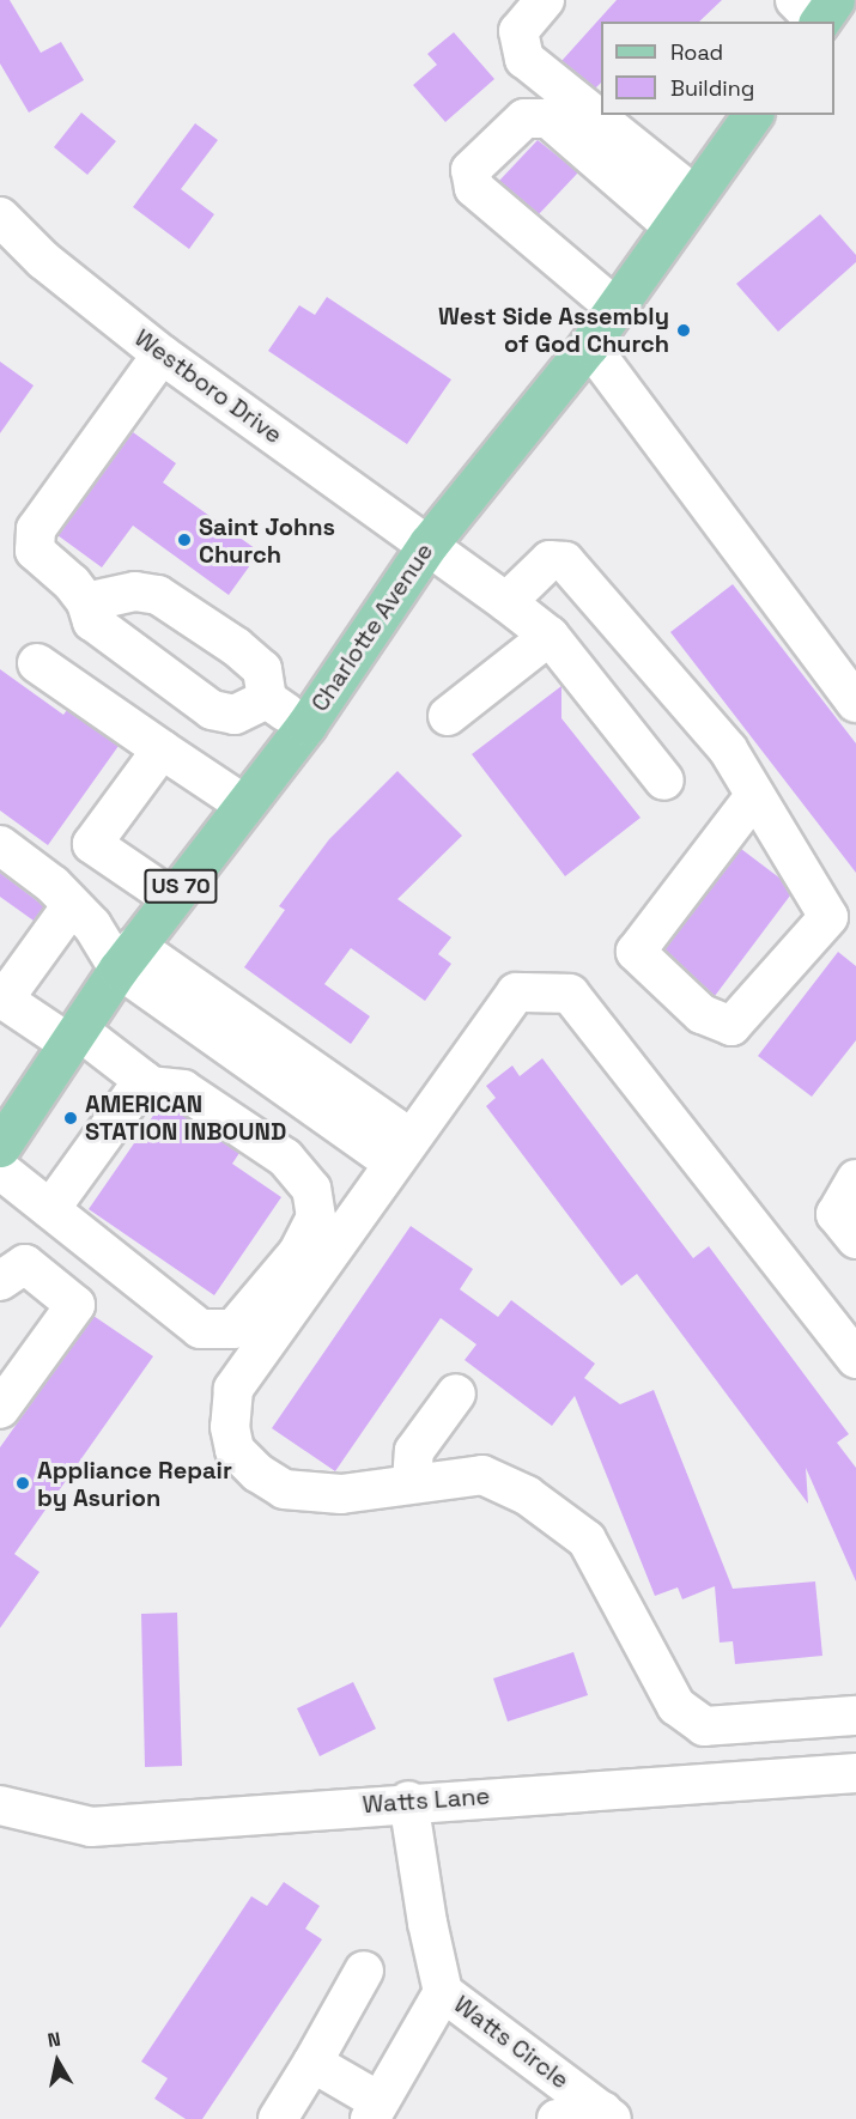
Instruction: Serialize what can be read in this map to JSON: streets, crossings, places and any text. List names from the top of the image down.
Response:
{
  "streets": {
    "main road": ["Charlotte Avenue", "US 70"],
    "street": ["Westboro Drive", "Watts Lane", "Watts Circle"]
  },
  "crossings": [
    ["Westboro Drive", "Charlotte Avenue"],
    ["Watts Lane", "Watts Circle"]
  ],
  "places": [
    "West Side Assembly of God Church",
    "Saint Johns Church",
    "AMERICAN STATION INBOUND",
    "Appliance Repair by Asurion"
  ],
  "legend": ["Road", "Building"],
  "north": "top"
}
